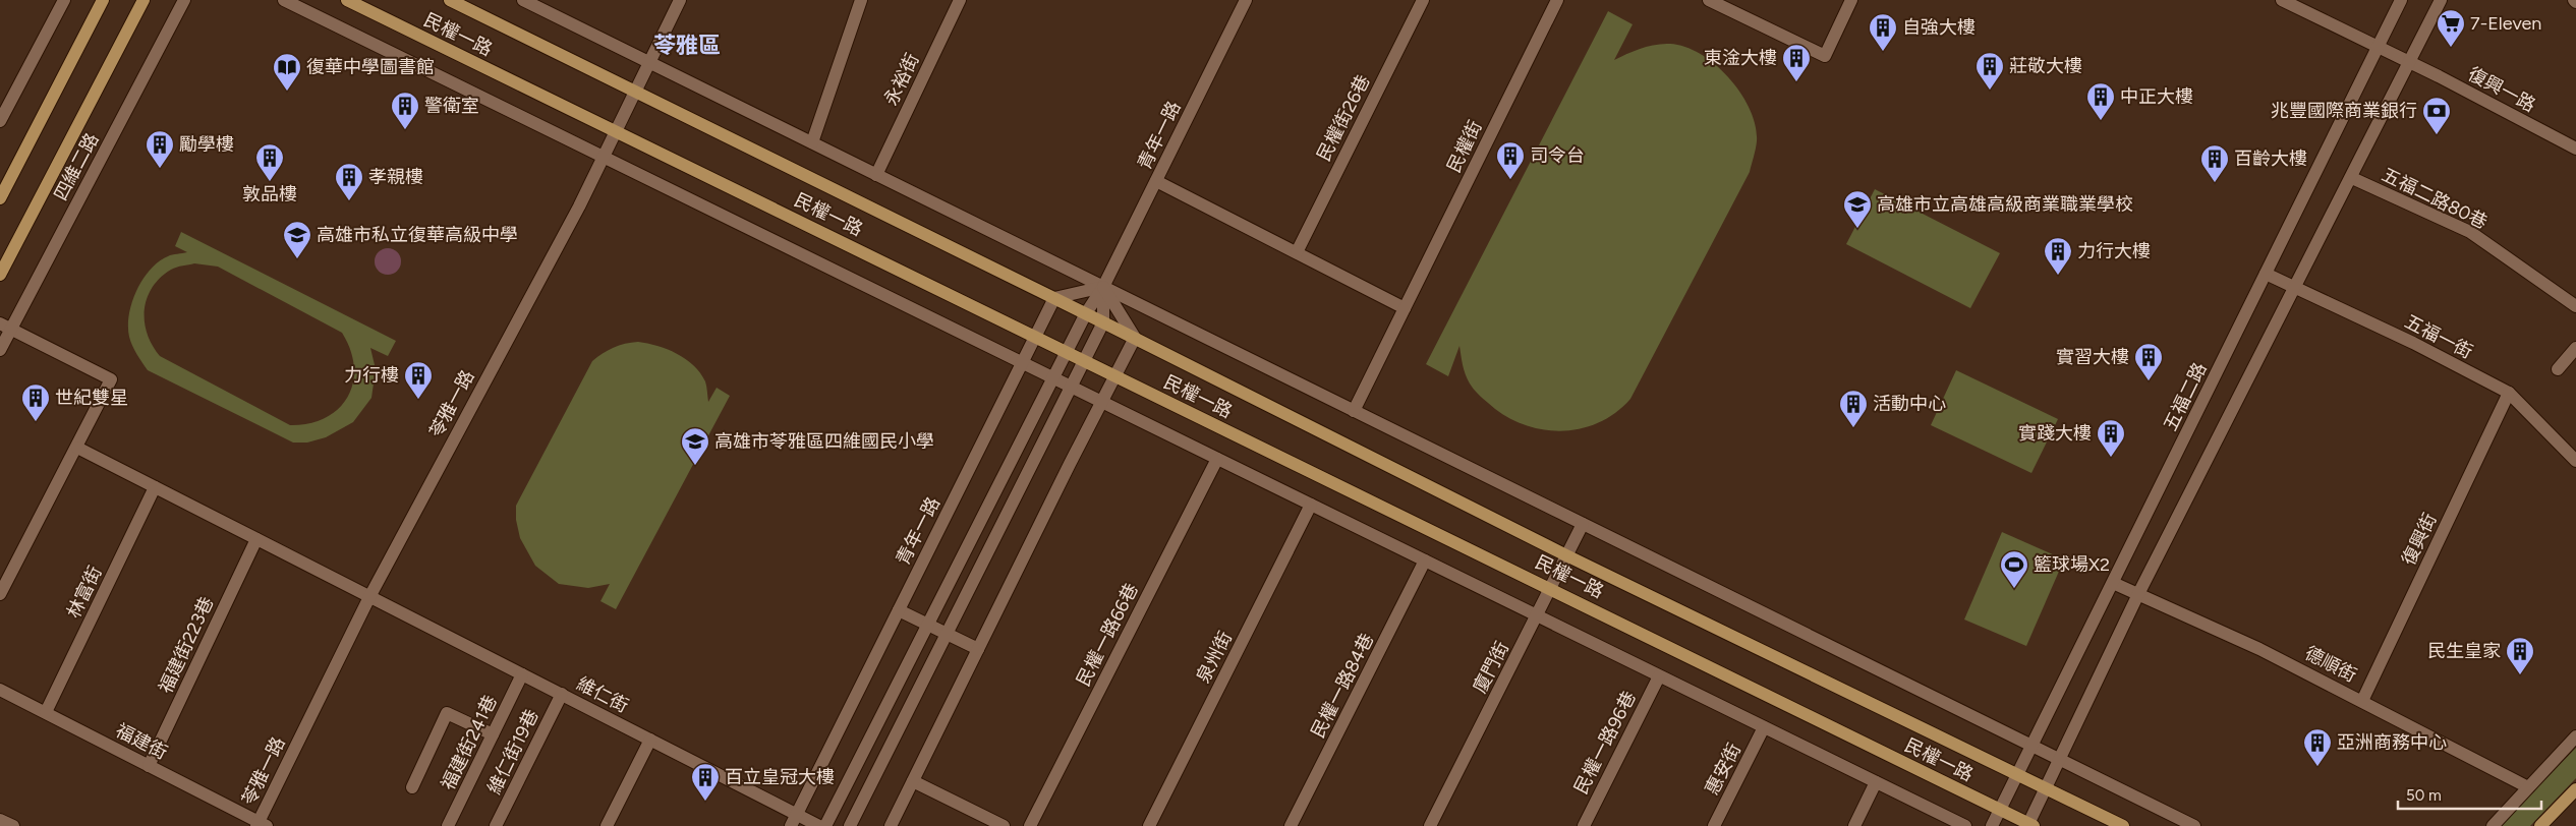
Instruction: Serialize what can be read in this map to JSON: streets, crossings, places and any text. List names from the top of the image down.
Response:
{
  "streets": {
    "main road": ["民權一路", "四維二路"],
    "street": [
      "永裕街",
      "復興一路",
      "民權街26巷",
      "青年一路",
      "民權街",
      "五福二路80巷",
      "五福一街",
      "五福二路",
      "苓雅一路",
      "復興街",
      "林富街",
      "民權一路66巷",
      "福建街223巷",
      "泉州街",
      "德順街",
      "廈門街",
      "民權一路84巷",
      "維仁街",
      "福建街",
      "福建街241巷",
      "民權一路96巷",
      "維仁街19巷",
      "惠安街"
    ]
  },
  "crossings": [
    ["民權一路", "青年一路"],
    ["民權一路", "五福二路"],
    ["民權一路", "苓雅一路"],
    ["民權一路", "廈門街"],
    ["復興一路", "五福二路"],
    ["青年一路", "維仁街"],
    ["五福一街", "五福二路"],
    ["五福一街", "復興街"],
    ["五福二路", "德順街"],
    ["苓雅一路", "維仁街"],
    ["苓雅一路", "福建街"],
    ["復興街", "德順街"],
    ["林富街", "維仁街"],
    ["林富街", "福建街"],
    ["福建街223巷", "維仁街"],
    ["福建街223巷", "福建街"],
    ["維仁街", "福建街241巷"],
    ["維仁街", "維仁街19巷"]
  ],
  "districts": ["苓雅區"],
  "places": {
    "supermarket": ["7-Eleven"],
    "building": [
      "自強大樓",
      "東淦大樓",
      "莊敬大樓",
      "中正大樓",
      "警衛室",
      "勵學樓",
      "司令台",
      "敦品樓",
      "百齡大樓",
      "孝親樓",
      "力行大樓",
      "實習大樓",
      "力行樓",
      "世紀雙星",
      "活動中心",
      "實踐大樓",
      "民生皇家",
      "亞洲商務中心",
      "百立皇冠大樓"
    ],
    "library": ["復華中學圖書館"],
    "bank": ["兆豐國際商業銀行"],
    "school or university": ["高雄市立高雄高級商業職業學校", "高雄市私立復華高級中學", "高雄市苓雅區四維國民小學"],
    "sports": ["籃球場X2"]
  },
  "scale_bar": "50 m"
}
